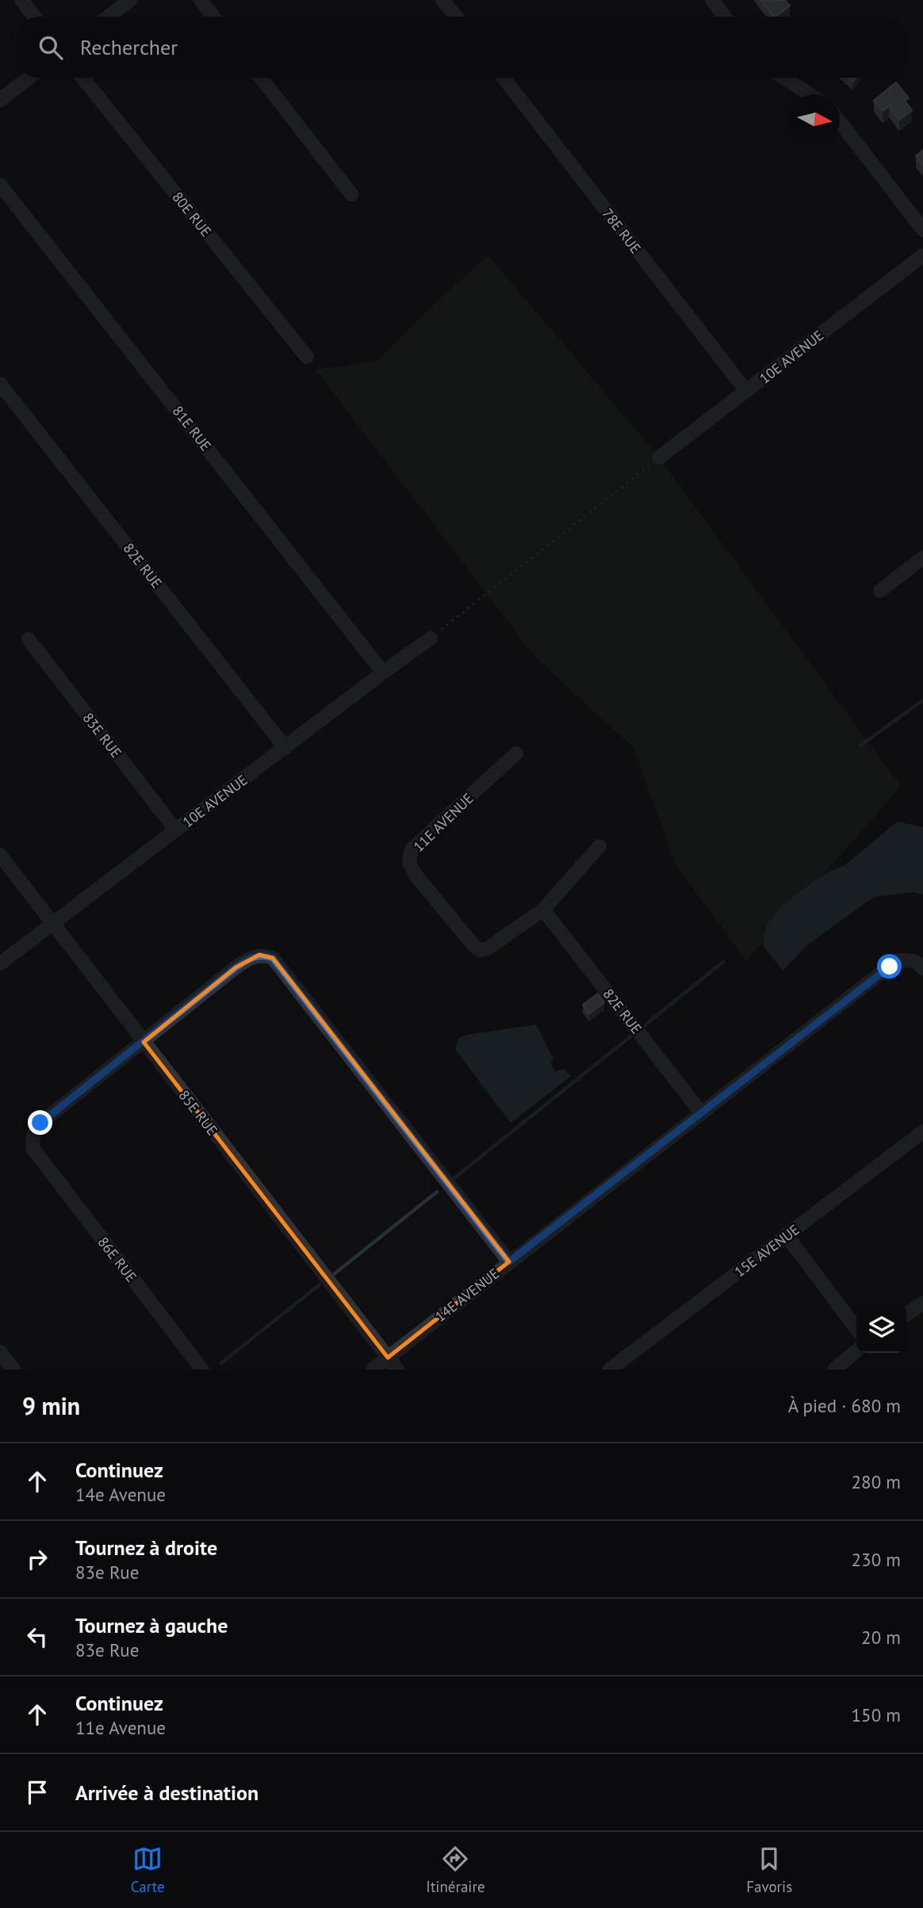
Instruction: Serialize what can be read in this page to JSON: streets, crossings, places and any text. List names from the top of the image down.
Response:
{
  "streets": {
    "street": [
      "80E RUE",
      "78E RUE",
      "10E AVENUE",
      "81E RUE",
      "82E RUE",
      "83E RUE",
      "11E AVENUE",
      "85E RUE",
      "15E AVENUE",
      "86E RUE",
      "14E AVENUE"
    ]
  },
  "crossings": [
    ["78E RUE", "10E AVENUE"],
    ["10E AVENUE", "81E RUE"],
    ["10E AVENUE", "82E RUE"],
    ["10E AVENUE", "83E RUE"],
    ["10E AVENUE", "85E RUE"],
    ["82E RUE", "11E AVENUE"],
    ["82E RUE", "14E AVENUE"],
    ["85E RUE", "86E RUE"],
    ["85E RUE", "14E AVENUE"]
  ],
  "north": "right",
  "page": {
    "search": "Rechercher",
    "heading": ["9 min", "À pied · 680 m"],
    "list": [
      ["Continuez", "14e Avenue", "280 m"],
      ["Tournez à droite", "83e Rue", "230 m"],
      ["Tournez à gauche", "83e Rue", "20 m"],
      ["Continuez", "11e Avenue", "150 m"],
      "Arrivée à destination"
    ],
    "nav": ["Carte", "Itinéraire", "Favoris"]
  }
}
